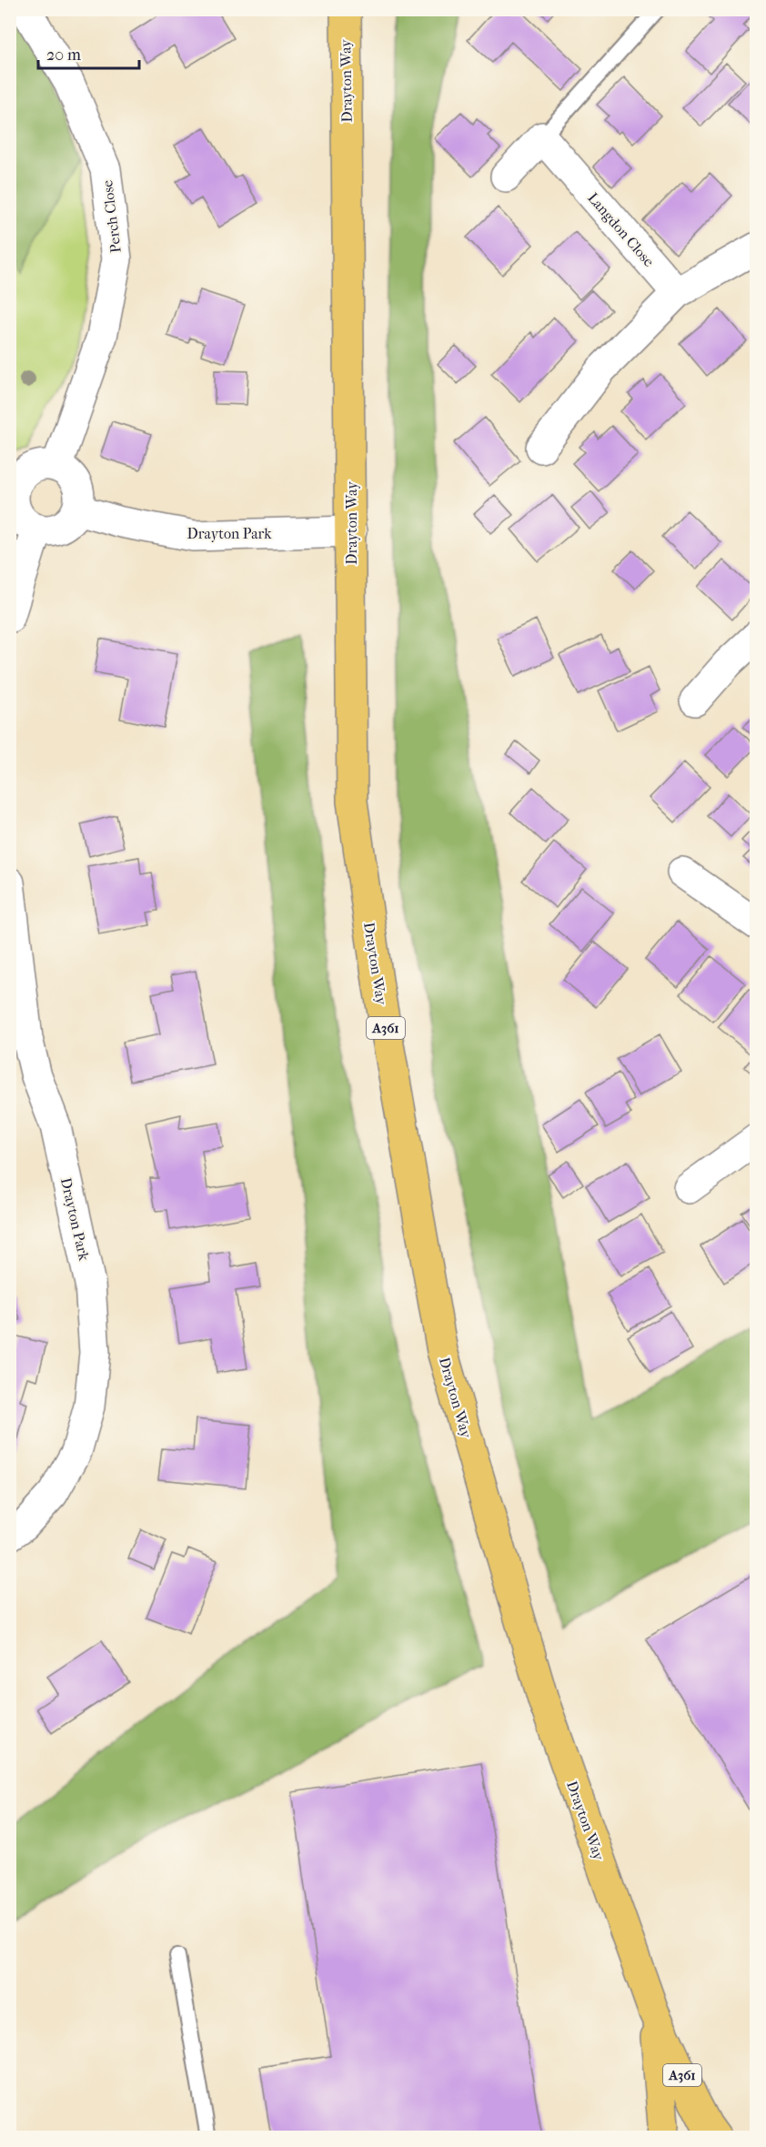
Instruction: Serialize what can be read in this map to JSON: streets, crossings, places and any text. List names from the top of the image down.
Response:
{
  "streets": {
    "main road": ["Drayton Way", "A361"],
    "street": ["Perch Close", "Langdon Close", "Drayton Park"]
  },
  "crossings": [
    ["Drayton Way", "Drayton Park"],
    ["Perch Close", "Drayton Park"]
  ],
  "scale_bar": "20 m"
}
